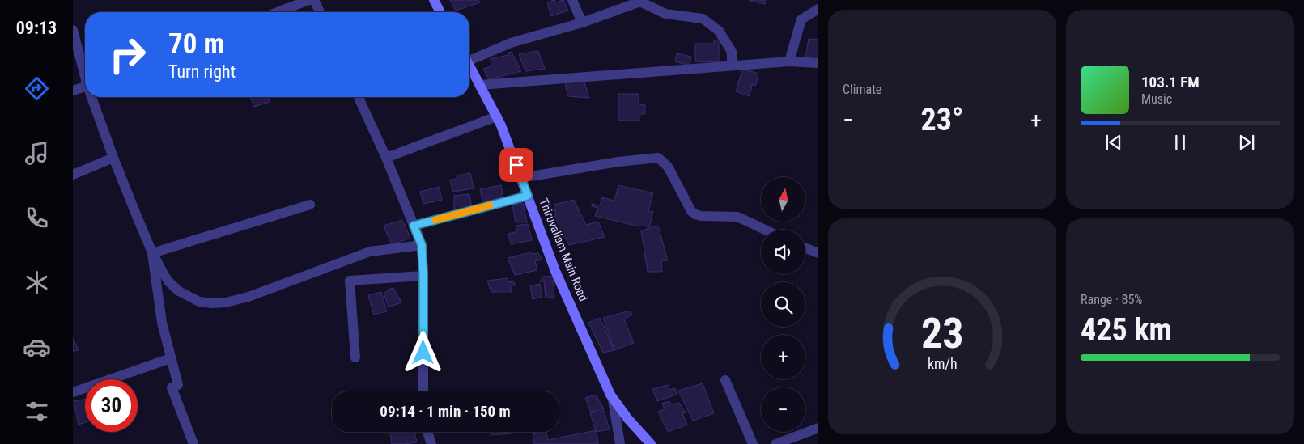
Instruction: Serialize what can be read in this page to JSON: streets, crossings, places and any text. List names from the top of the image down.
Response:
{
  "streets": {
    "main road": ["Thiruvallam Main Road"]
  },
  "north": "top",
  "page": {
    "tabs": "09:13",
    "tile": [
      "Climate",
      ["Range · 85%", "425 km"]
    ],
    "turn": ["70 m", "Turn right"],
    "song": ["103.1 FM", "Music"],
    "heat": ["−", "23°", "+"],
    "map_buttons": ["+", "−"],
    "limit": "30",
    "trip": "09:14 · 1 min · 150 m",
    "gauge": ["23", "km/h"]
  }
}
